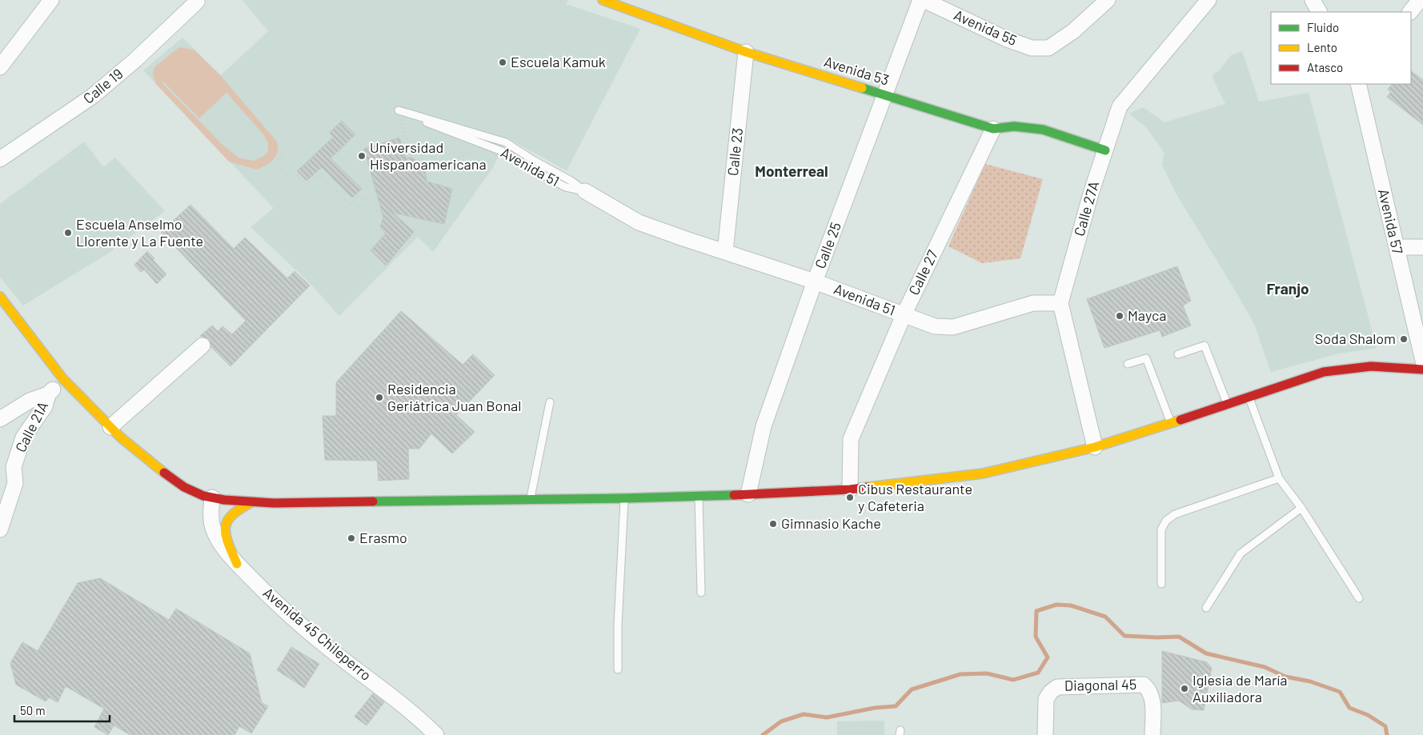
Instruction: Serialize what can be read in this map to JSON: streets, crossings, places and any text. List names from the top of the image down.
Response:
{
  "streets": {
    "main road": ["Avenida 53"],
    "street": [
      "Avenida 55",
      "Calle 19",
      "Calle 23",
      "Avenida 51",
      "Calle 27A",
      "Avenida 57",
      "Calle 25",
      "Calle 27",
      "Calle 21A",
      "Avenida 45 Chileperro",
      "Diagonal 45"
    ]
  },
  "crossings": [
    ["Avenida 53", "Calle 23"],
    ["Avenida 53", "Calle 27A"],
    ["Avenida 53", "Calle 25"],
    ["Avenida 53", "Calle 27"],
    ["Calle 23", "Avenida 51"],
    ["Avenida 51", "Calle 27A"],
    ["Avenida 51", "Calle 25"],
    ["Avenida 51", "Calle 27"]
  ],
  "districts": ["Monterreal", "Franjo"],
  "places": [
    "Escuela Kamuk",
    "Universidad Hispanoamericana",
    "Escuela Anselmo Llorente y La Fuente",
    "Mayca",
    "Soda Shalom",
    "Residencia Geriátrica Juan Bonal",
    "Cibus Restaurante y Cafeteria",
    "Gimnasio Kache",
    "Erasmo",
    "Iglesia de María Auxiliadora"
  ],
  "legend": ["Fluido", "Lento", "Atasco"],
  "scale_bar": "50 m"
}
